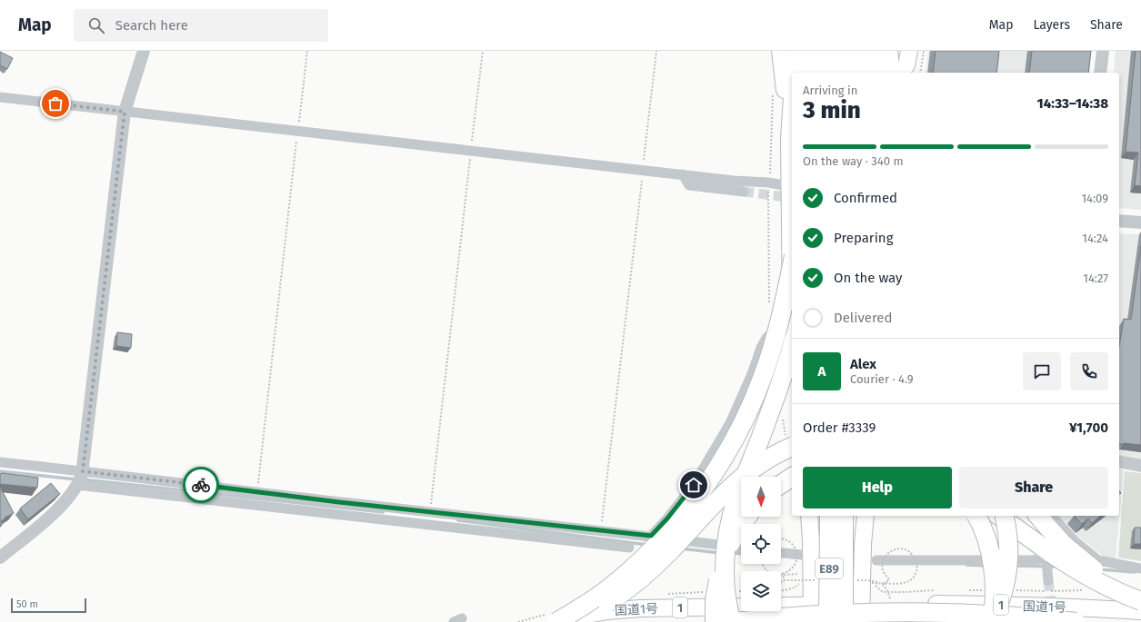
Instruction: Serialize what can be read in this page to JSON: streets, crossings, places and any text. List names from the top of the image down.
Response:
{
  "streets": {
    "highway": ["E89", "1", "国道1号"]
  },
  "crossings": [
    ["E89", "国道1号"]
  ],
  "scale_bar": "50 m",
  "north": "bottom",
  "page": {
    "header": "Map",
    "search": "Search here",
    "nav": ["Map", "Layers", "Share"],
    "heading": ["3 min", "Arriving in", "14:33–14:38"],
    "panel": [
      "Alex",
      "Courier · 4.9",
      "Order #3339",
      "¥1,700"
    ],
    "bar": "On the way · 340 m",
    "list": [
      ["Confirmed", "14:09"],
      ["Preparing", "14:24"],
      ["On the way", "14:27"],
      "Delivered"
    ],
    "round": "A",
    "buttons": ["Help", "Share"],
    "scale": "50 m"
  }
}
